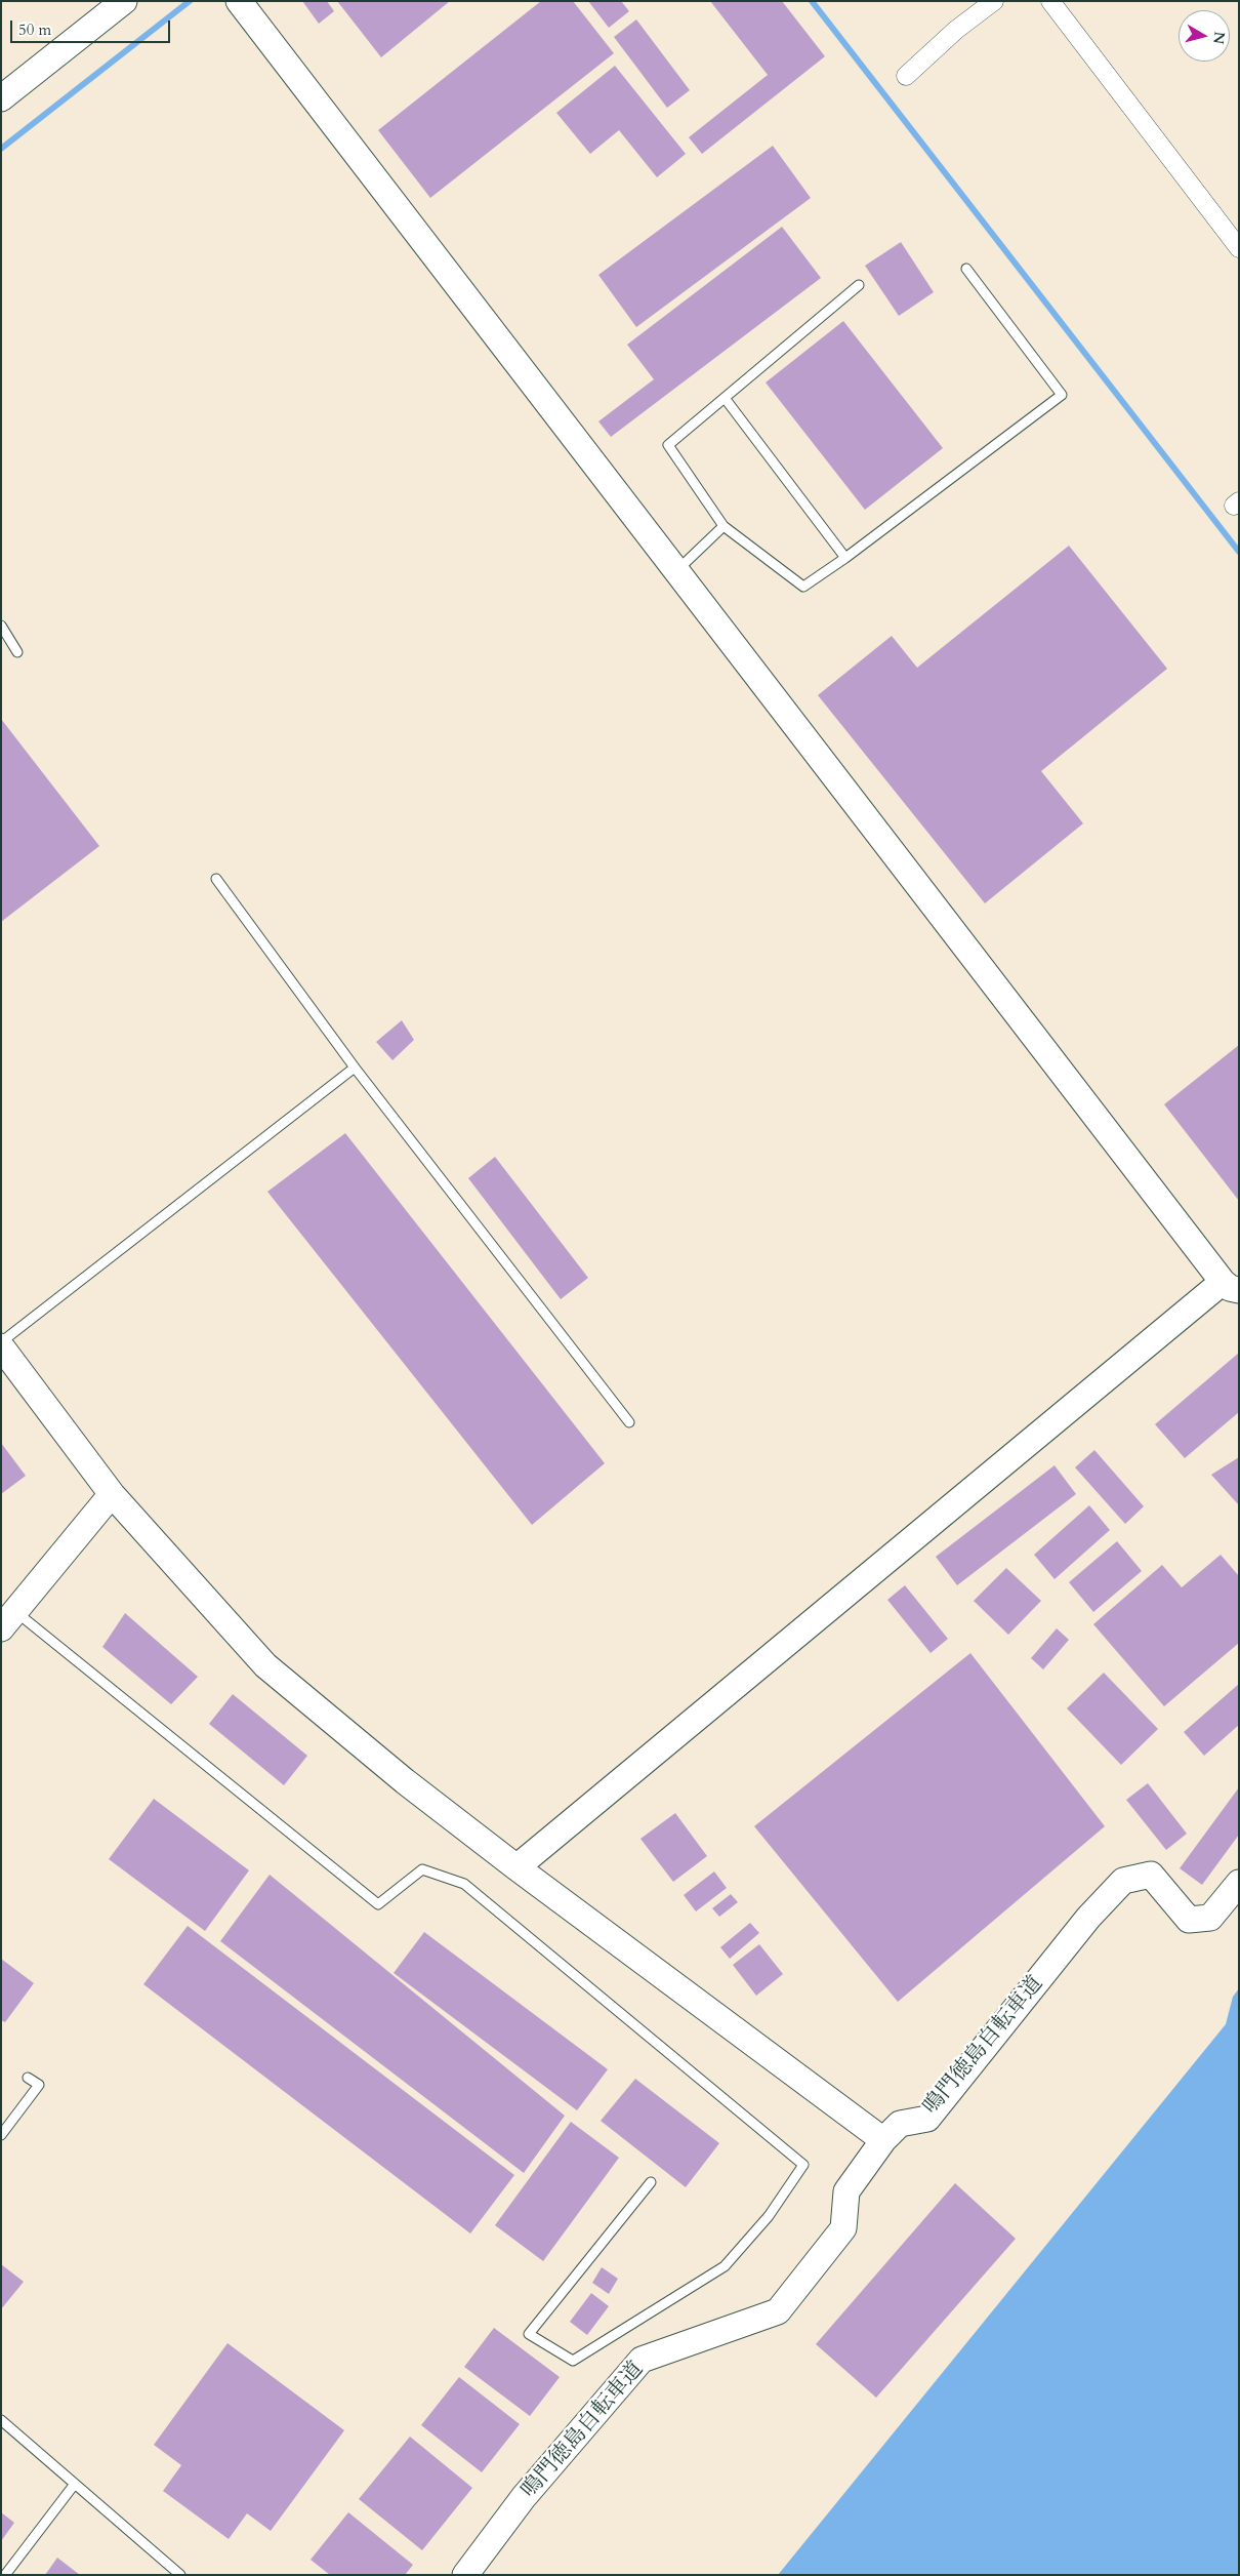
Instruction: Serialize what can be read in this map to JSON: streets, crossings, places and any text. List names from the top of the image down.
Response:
{
  "streets": {
    "street": ["鳴門徳島自転車道"]
  },
  "scale_bar": "50 m",
  "north": "right"
}
